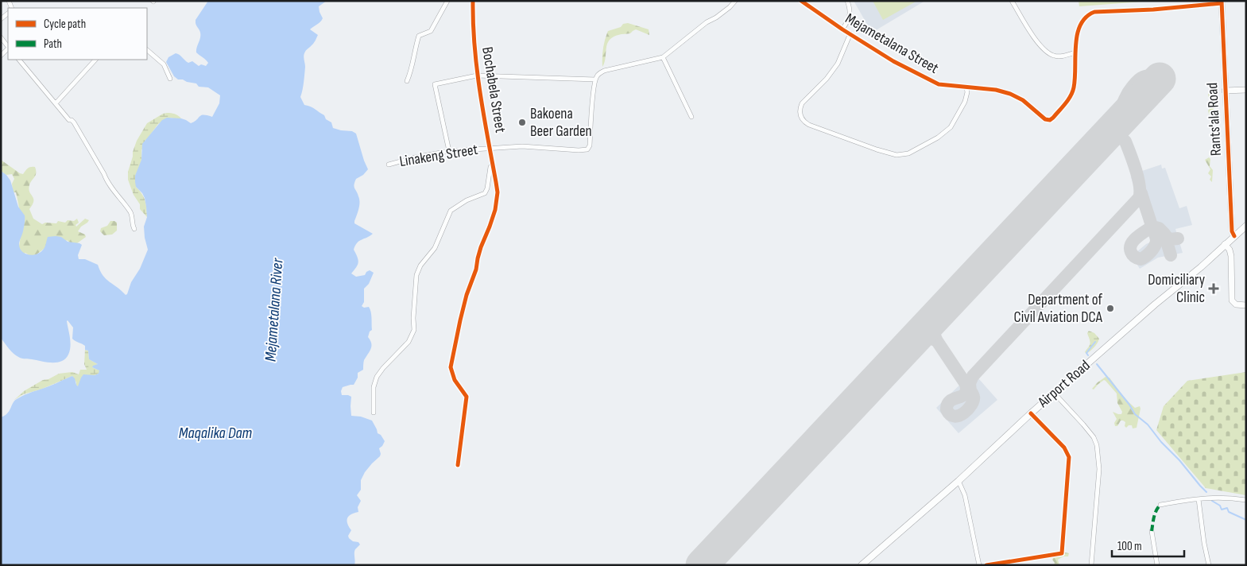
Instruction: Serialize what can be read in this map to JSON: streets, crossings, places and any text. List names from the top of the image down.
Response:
{
  "streets": {
    "main road": ["Airport Road"],
    "street": [
      "Mejametalana Street",
      "Bochabela Street",
      "Rants'ala Road",
      "Linakeng Street"
    ]
  },
  "crossings": [
    ["Mejametalana Street", "Rants'ala Road"],
    ["Bochabela Street", "Linakeng Street"],
    ["Rants'ala Road", "Airport Road"]
  ],
  "water": ["Mejametalana River", "Maqalika Dam"],
  "places": {
    "other": ["Bakoena Beer Garden", "Department of Civil Aviation DCA"],
    "health": ["Domiciliary Clinic"]
  },
  "legend": ["Cycle path", "Path"],
  "scale_bar": "100 m"
}
